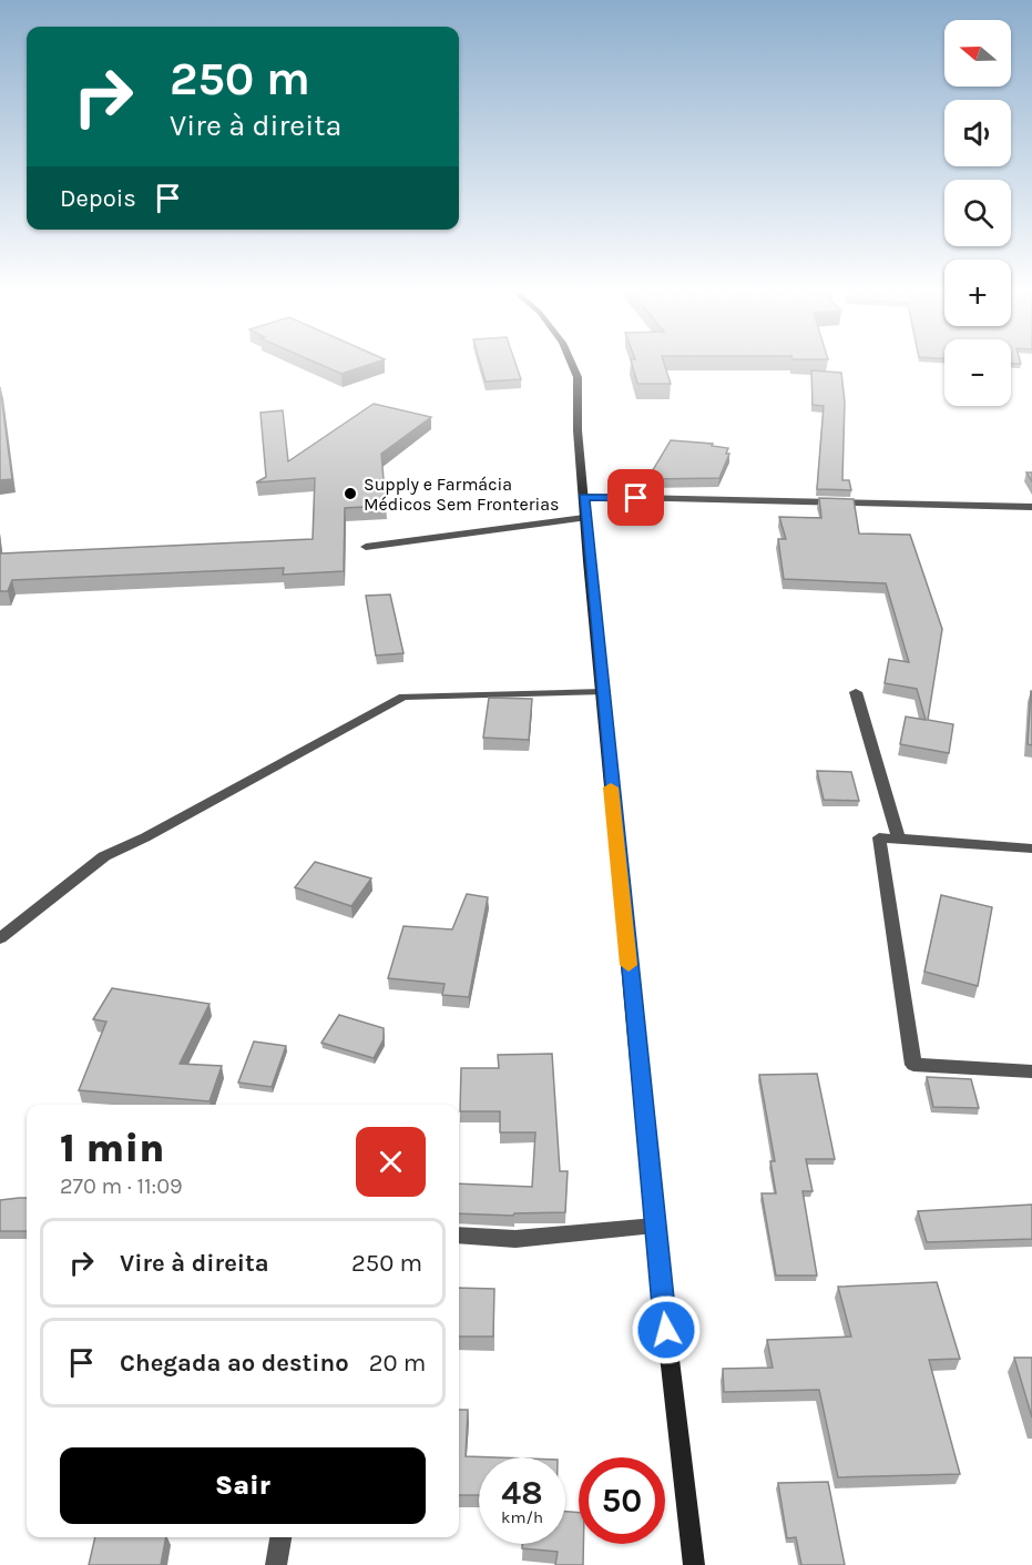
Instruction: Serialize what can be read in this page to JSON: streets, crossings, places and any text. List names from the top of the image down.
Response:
{
  "places": ["Supply e Farmácia Médicos Sem Fronterias"],
  "north": "left",
  "page": {
    "map_buttons": ["+", "−"],
    "turn": ["250 m", "Vire à direita"],
    "then": "Depois",
    "heading": ["1 min", "270 m · 11:09"],
    "list": [
      {
        "name": "Vire à direita",
        "value": "250 m"
      },
      {
        "name": "Chegada ao destino",
        "value": "20 m"
      }
    ],
    "buttons": "Sair",
    "speed": "48 km/h",
    "limit": "50"
  }
}
